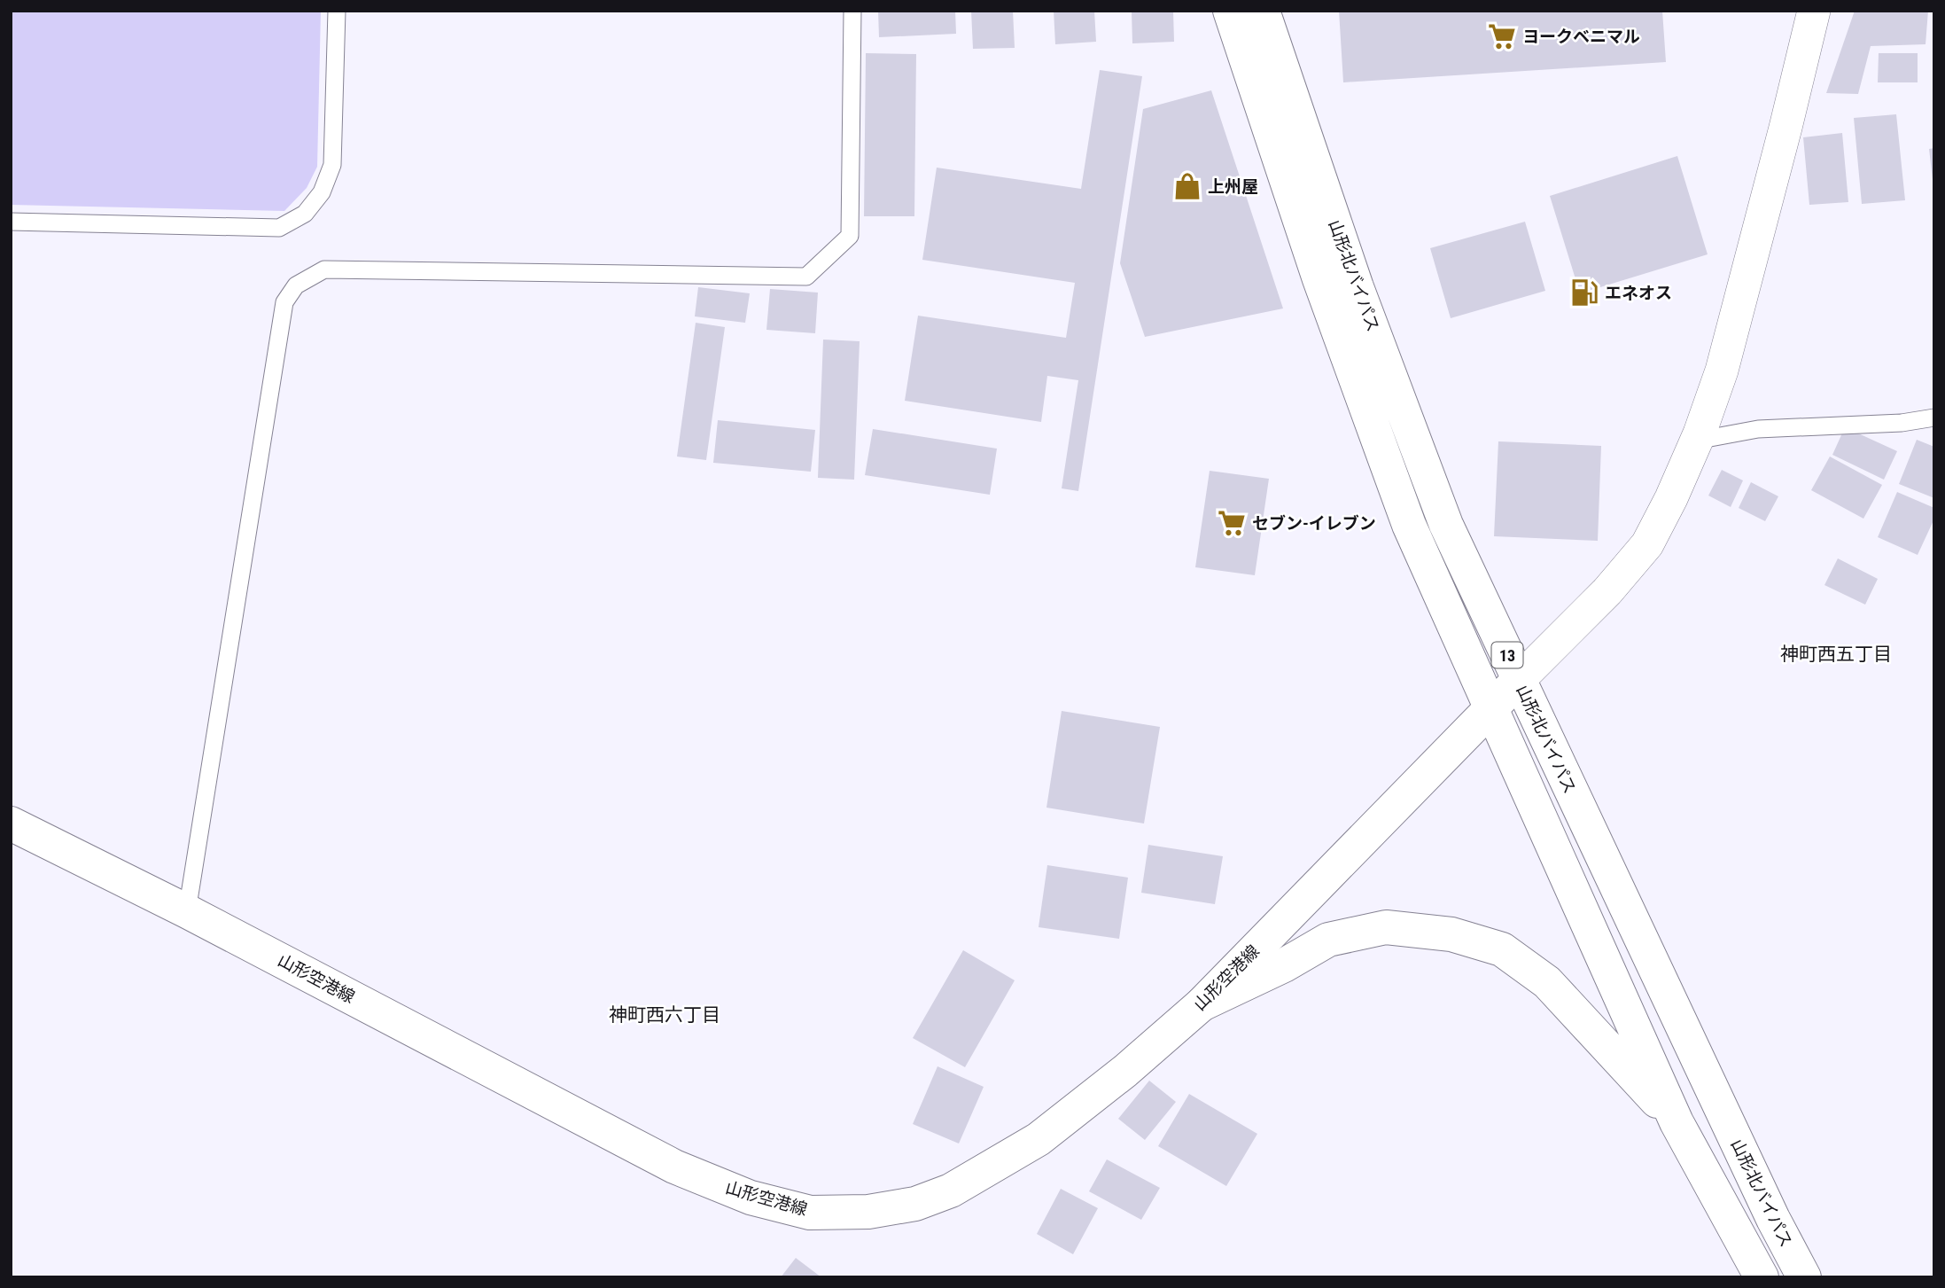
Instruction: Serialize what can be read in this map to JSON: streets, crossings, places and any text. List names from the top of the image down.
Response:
{
  "streets": {
    "main road": ["山形北バイパス", "13", "山形空港線"]
  },
  "crossings": [
    ["山形北バイパス", "山形空港線"]
  ],
  "districts": ["神町西五丁目", "神町西六丁目"],
  "places": {
    "supermarket": ["ヨークベニマル", "セブン-イレブン"],
    "shop": ["上州屋"],
    "fuel station": ["エネオス"]
  }
}
